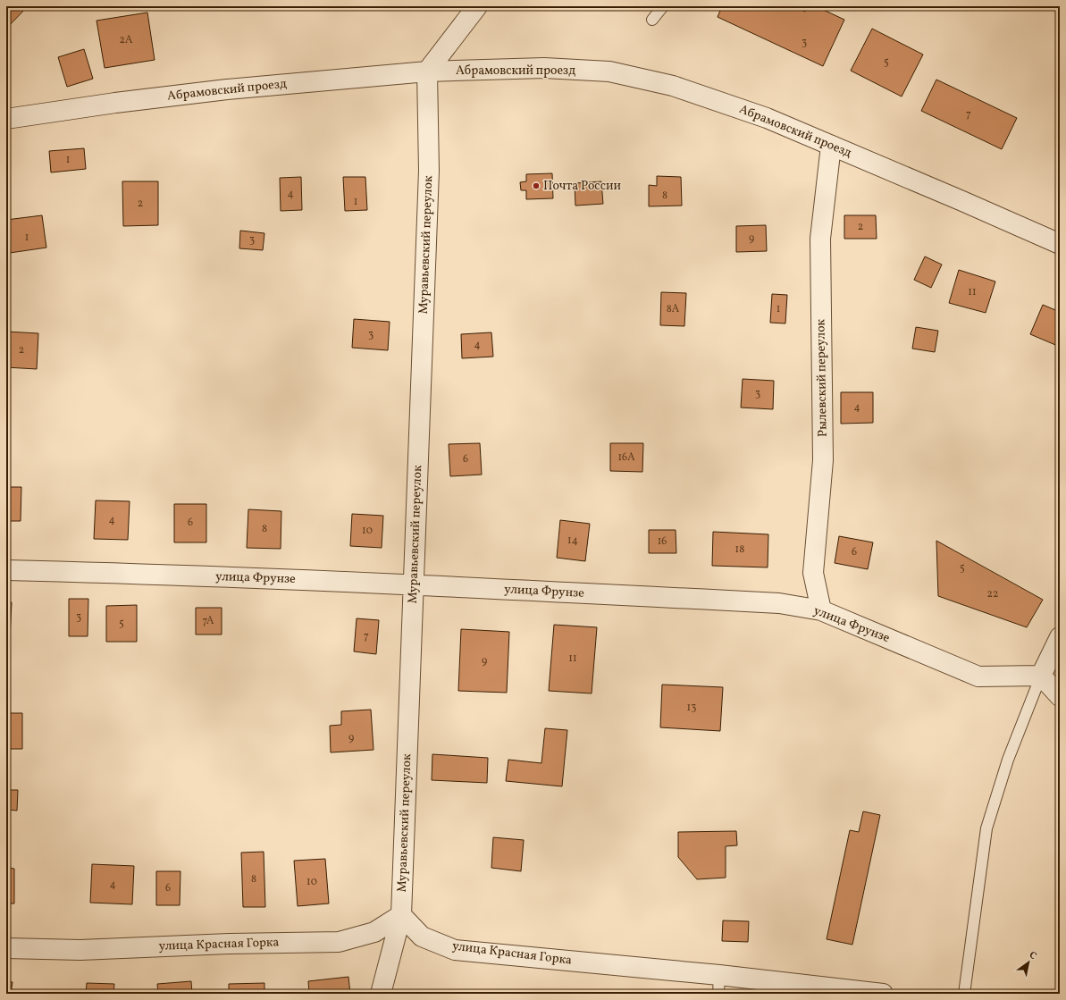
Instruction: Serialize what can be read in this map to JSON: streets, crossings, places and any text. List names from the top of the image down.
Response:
{
  "streets": {
    "street": [
      "Абрамовский проезд",
      "Муравьевский переулок",
      "Рылевский переулок",
      "улица Фрунзе",
      "улица Красная Горка"
    ]
  },
  "crossings": [
    ["Абрамовский проезд", "Муравьевский переулок"],
    ["Абрамовский проезд", "Рылевский переулок"],
    ["Муравьевский переулок", "улица Фрунзе"],
    ["Муравьевский переулок", "улица Красная Горка"],
    ["Рылевский переулок", "улица Фрунзе"]
  ],
  "places": ["Почта России"],
  "house_numbers": [
    "2А",
    "3",
    "5",
    "7",
    "1",
    "4",
    "8",
    "1",
    "2",
    "2",
    "1",
    "9",
    "3",
    "11",
    "8А",
    "1",
    "3",
    "4",
    "2",
    "3",
    "4",
    "16А",
    "6",
    "4",
    "6",
    "8",
    "10",
    "14",
    "16",
    "18",
    "6",
    "5",
    "22",
    "3",
    "7А",
    "5",
    "7",
    "11",
    "9",
    "13",
    "9",
    "8",
    "10",
    "4",
    "6"
  ],
  "north": "top right"
}
